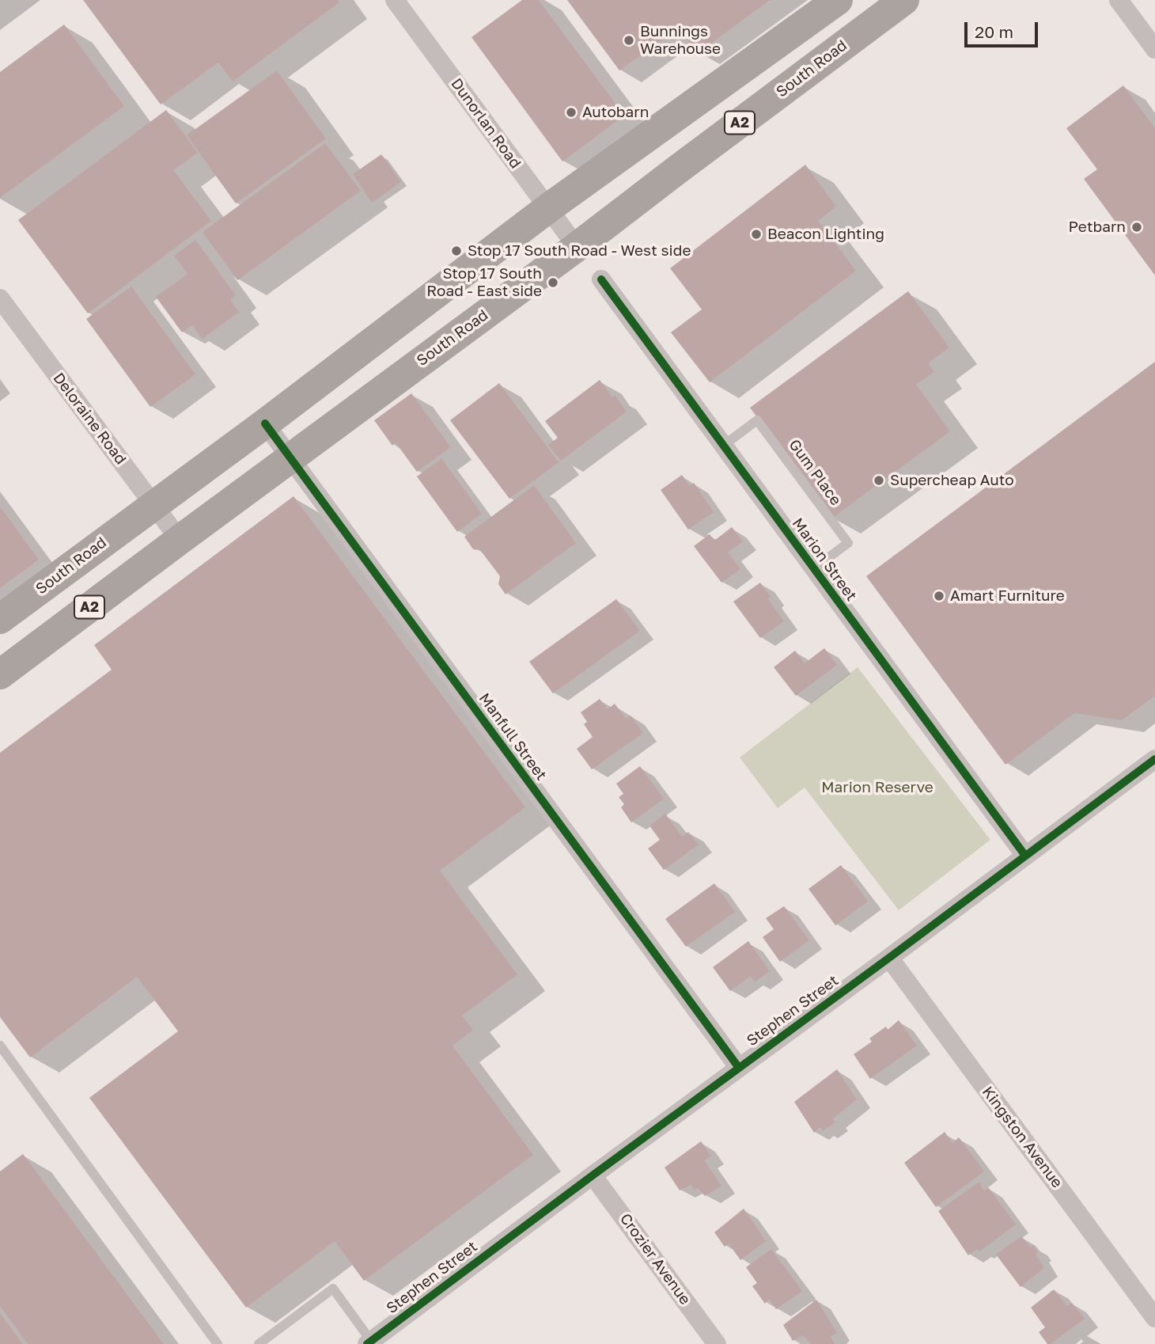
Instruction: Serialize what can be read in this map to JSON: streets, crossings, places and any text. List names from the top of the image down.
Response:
{
  "streets": {
    "highway": ["South Road", "A2"],
    "street": [
      "Dunorlan Road",
      "Deloraine Road",
      "Marion Street",
      "Manfull Street",
      "Stephen Street",
      "Kingston Avenue",
      "Crozier Avenue"
    ],
    "lane": ["Gum Place"]
  },
  "crossings": [
    ["South Road", "Dunorlan Road"],
    ["South Road", "Deloraine Road"],
    ["South Road", "Manfull Street"],
    ["Gum Place", "Marion Street"],
    ["Marion Street", "Stephen Street"],
    ["Manfull Street", "Stephen Street"],
    ["Stephen Street", "Kingston Avenue"],
    ["Stephen Street", "Crozier Avenue"]
  ],
  "parks": ["Marion Reserve"],
  "places": [
    "Bunnings Warehouse",
    "Autobarn",
    "Petbarn",
    "Beacon Lighting",
    "Stop 17 South Road - West side",
    "Stop 17 South Road - East side",
    "Supercheap Auto",
    "Amart Furniture"
  ],
  "scale_bar": "20 m"
}
